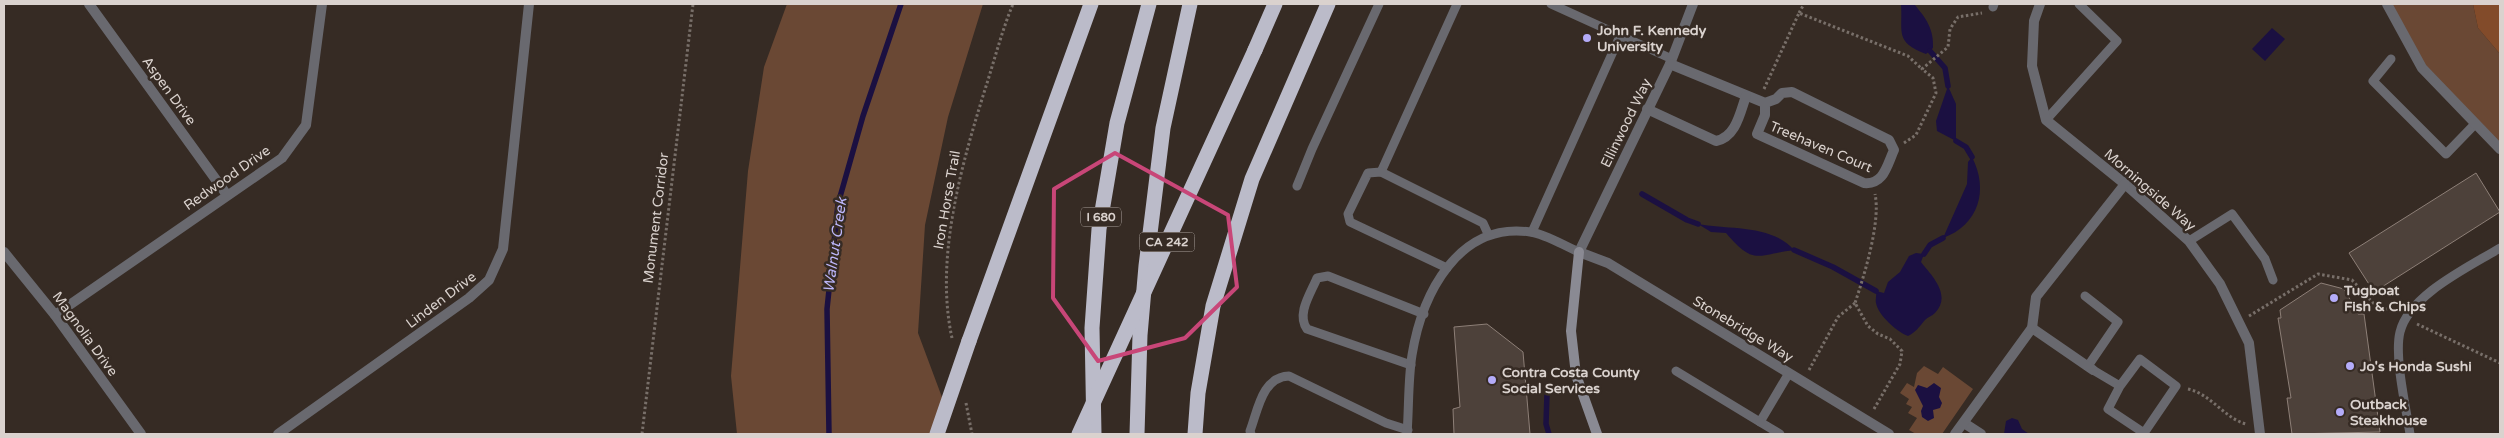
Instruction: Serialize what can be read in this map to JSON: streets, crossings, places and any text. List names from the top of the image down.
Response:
{
  "streets": {
    "highway": ["I 680", "CA 242"],
    "street": [
      "Aspen Drive",
      "Ellinwood Way",
      "Treehaven Court",
      "Redwood Drive",
      "Morningside Way",
      "Linden Drive",
      "Stonebridge Way",
      "Magnolia Drive"
    ],
    "path": ["Iron Horse Trail", "Monument Corridor"]
  },
  "crossings": [
    ["Aspen Drive", "Redwood Drive"],
    ["Ellinwood Way", "Stonebridge Way"],
    ["Redwood Drive", "Magnolia Drive"]
  ],
  "water": ["Walnut Creek"],
  "places": [
    "John F. Kennedy University",
    "Tugboat Fish & Chips",
    "Jo's Honda Sushi",
    "Contra Costa County Social Services",
    "Outback Steakhouse"
  ]
}
